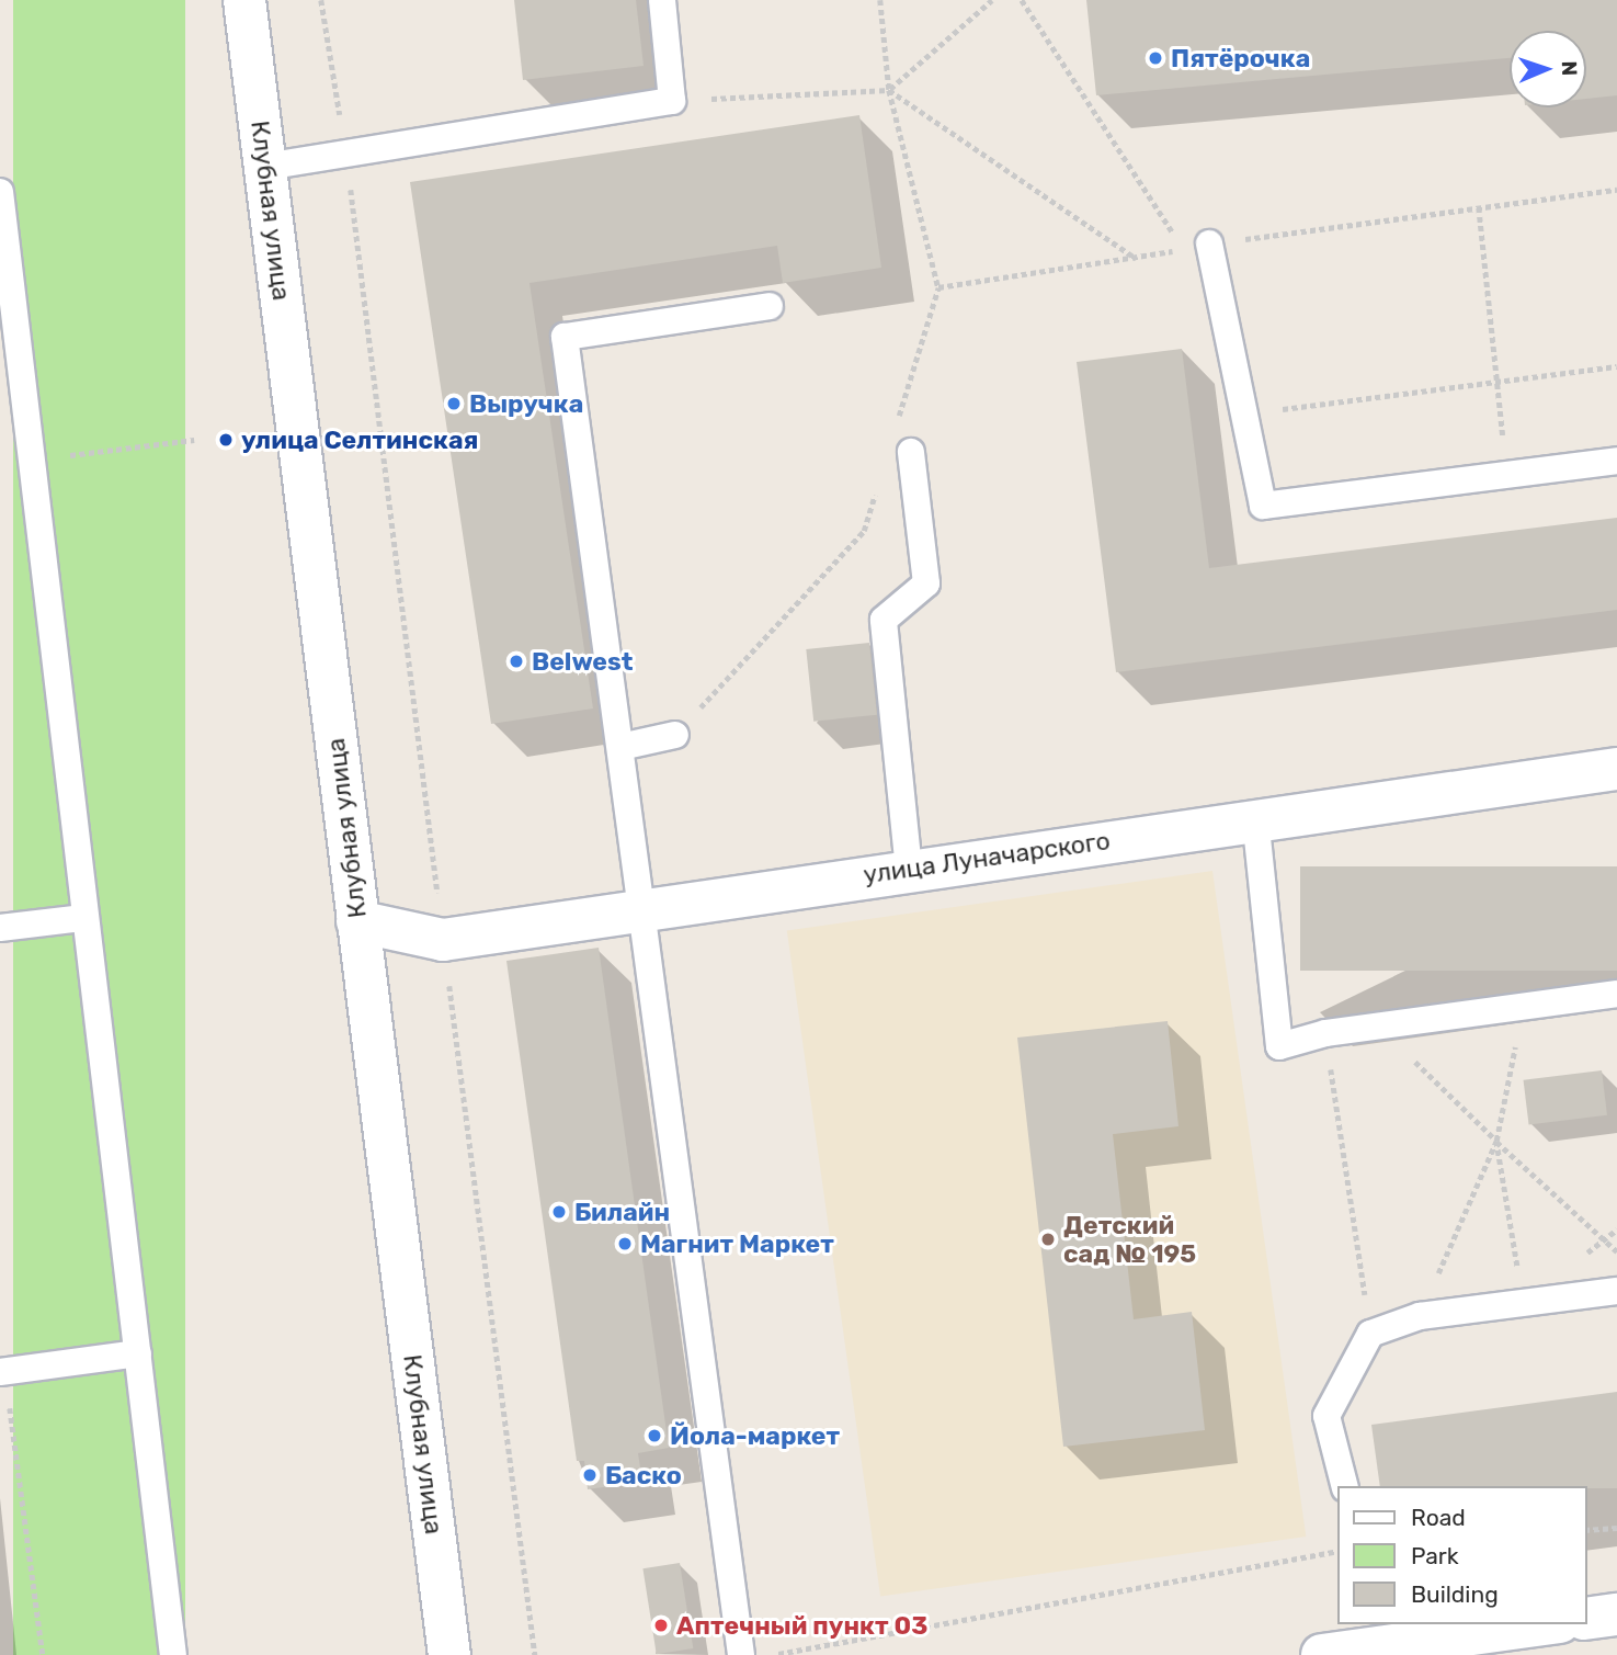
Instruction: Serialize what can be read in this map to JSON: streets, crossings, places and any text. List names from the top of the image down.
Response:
{
  "streets": {
    "main road": ["Клубная улица", "улица Луначарского"]
  },
  "crossings": [
    ["Клубная улица", "улица Луначарского"]
  ],
  "places": [
    "Пятёрочка",
    "Выручка",
    "улица Селтинская",
    "Belwest",
    "Билайн",
    "Детский сад № 195",
    "Магнит Маркет",
    "Йола-маркет",
    "Баско",
    "Аптечный пункт 03"
  ],
  "legend": ["Road", "Park", "Building"],
  "north": "right"
}
